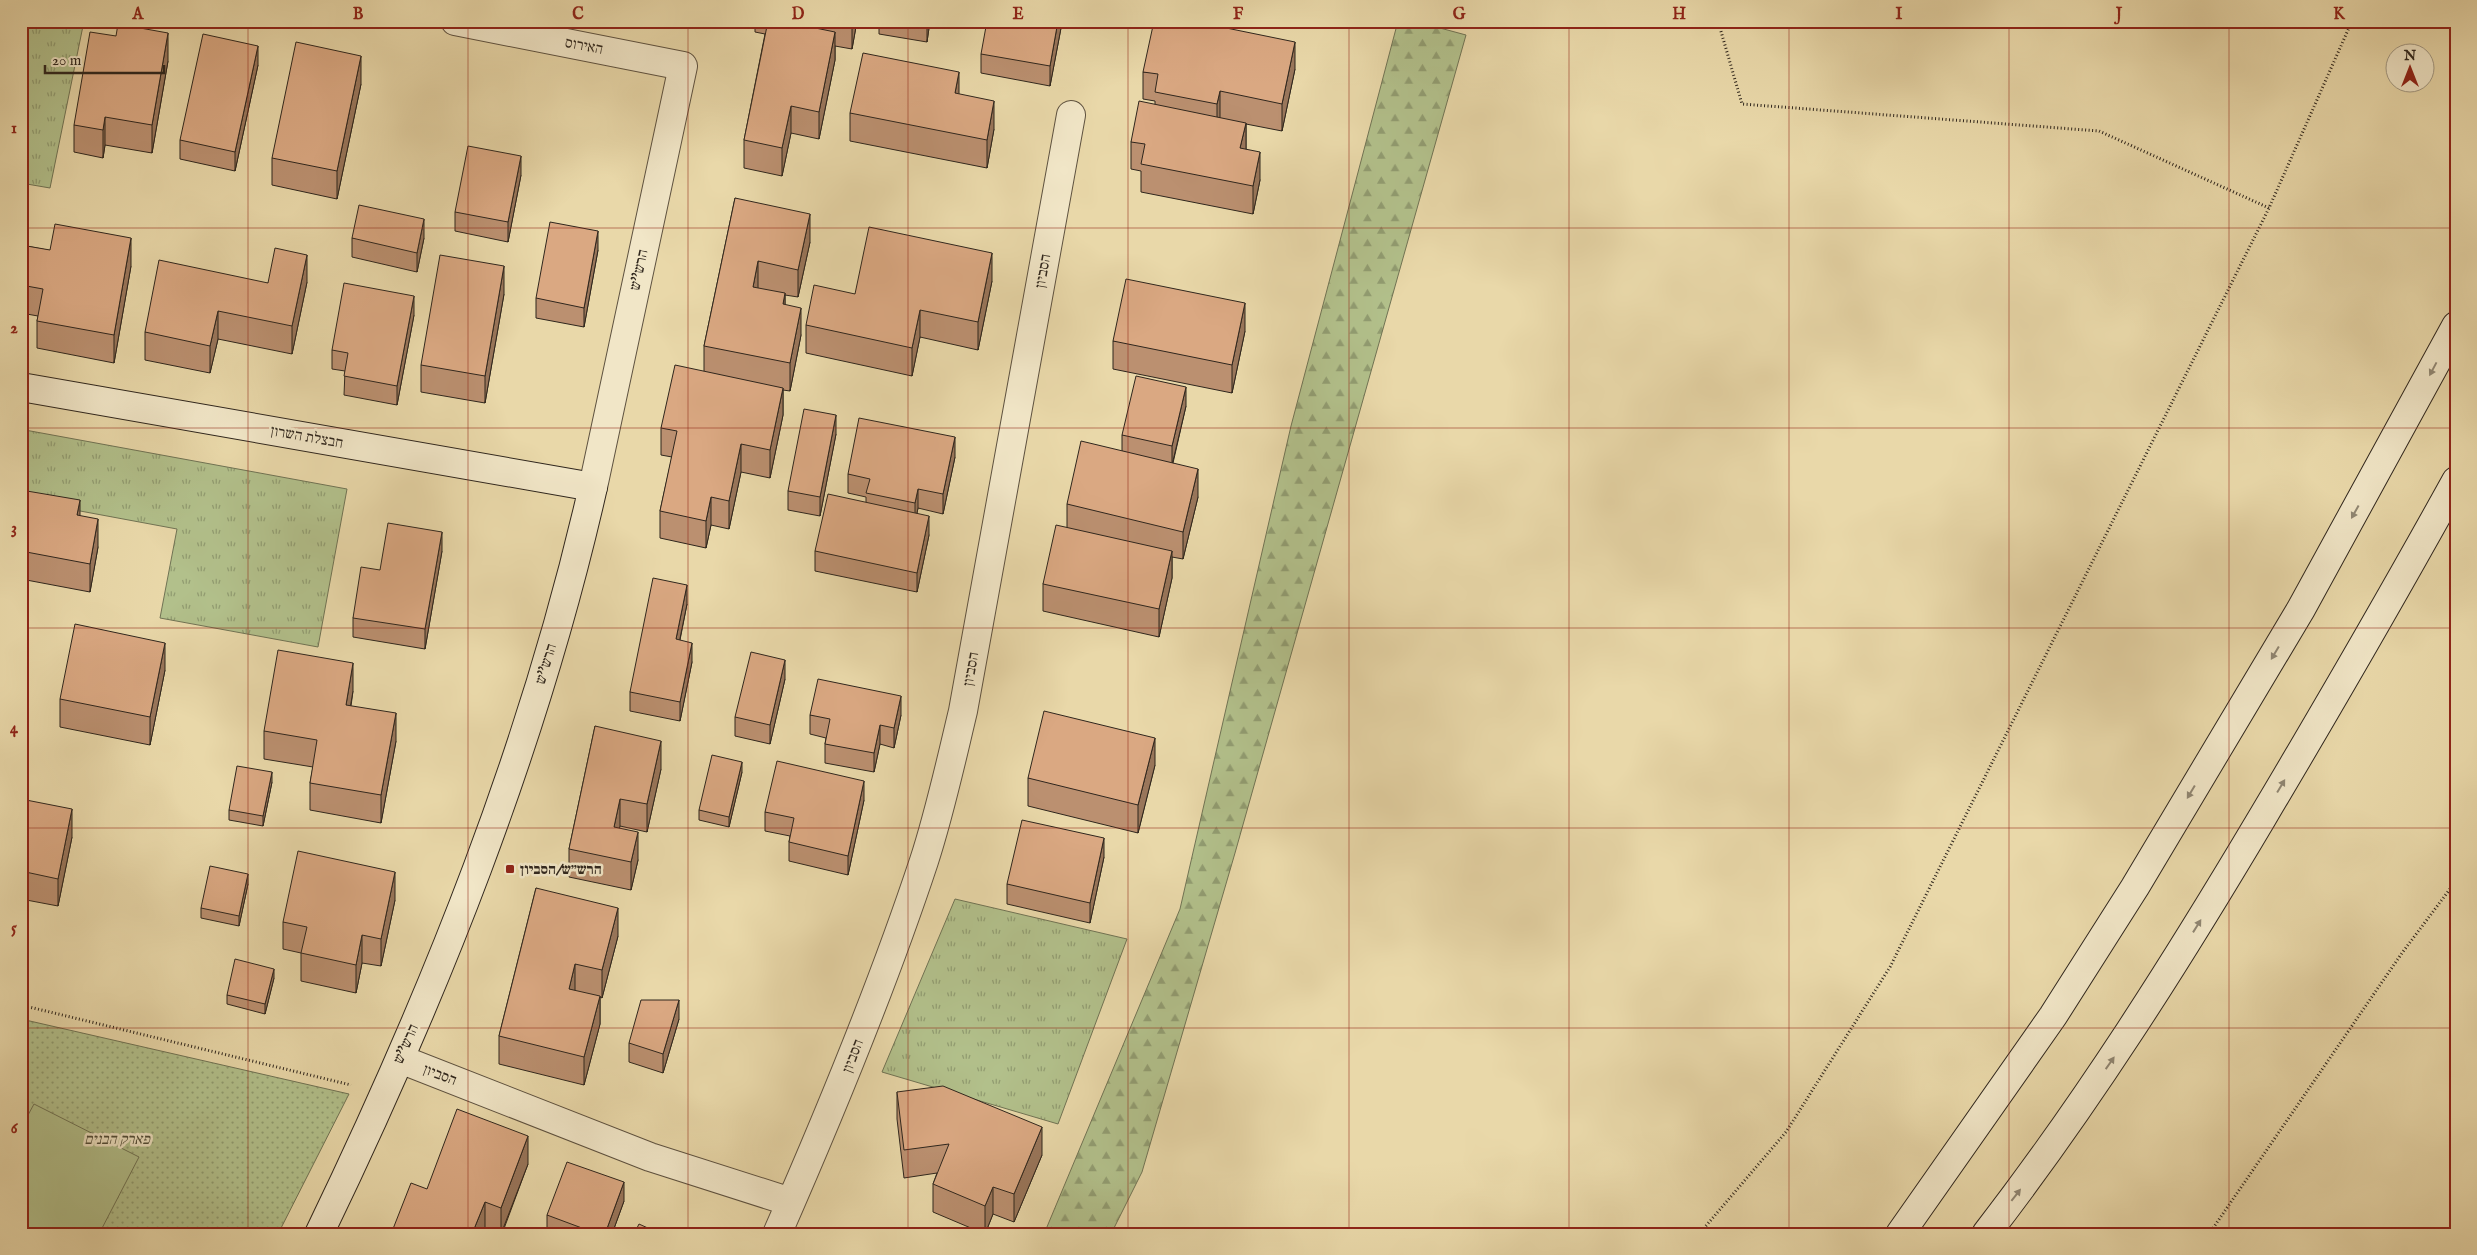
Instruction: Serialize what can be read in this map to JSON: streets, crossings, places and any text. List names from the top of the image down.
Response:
{
  "streets": {
    "street": [
      "האירוס",
      "הרש''ש",
      "הסביון",
      "חבצלת השרון"
    ]
  },
  "crossings": [
    ["האירוס", "הרש''ש"],
    ["הרש''ש", "הסביון"],
    ["הרש''ש", "חבצלת השרון"]
  ],
  "parks": ["פארק הבנים"],
  "places": {
    "transit": ["הרש״ש/הסביון"]
  },
  "scale_bar": "20 m",
  "north": "top",
  "grid": {
    "columns": [
      "A",
      "B",
      "C",
      "D",
      "E",
      "F",
      "G",
      "H",
      "I",
      "J",
      "K"
    ],
    "rows": [
      "1",
      "2",
      "3",
      "4",
      "5",
      "6"
    ]
  }
}
